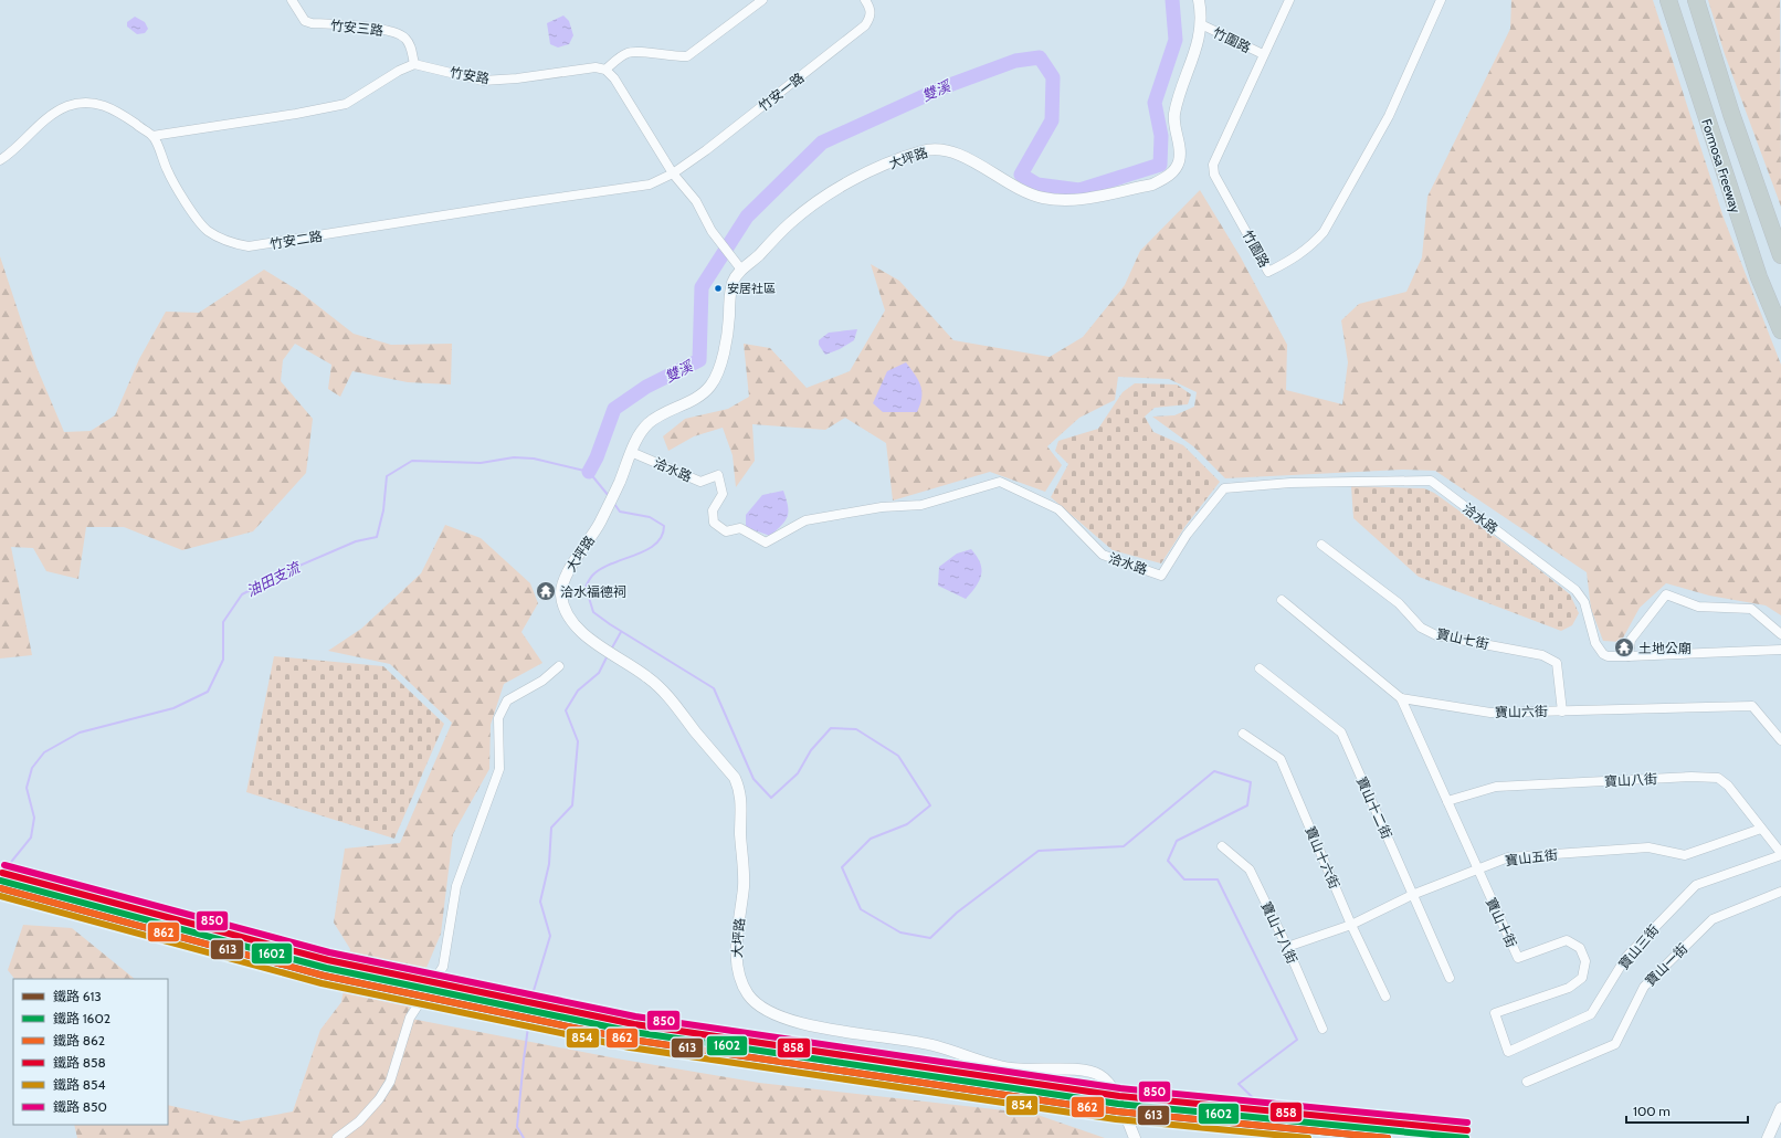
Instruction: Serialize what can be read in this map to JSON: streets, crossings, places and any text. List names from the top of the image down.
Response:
{
  "streets": {
    "highway": ["Formosa Freeway"],
    "street": [
      "竹安三路",
      "竹圍路",
      "竹安路",
      "竹安一路",
      "大坪路",
      "竹安二路",
      "竹園路",
      "洽水路",
      "寶山七街",
      "寶山六街",
      "寶山八街",
      "寶山十二街",
      "寶山十六街",
      "寶山五街",
      "寶山十街",
      "寶山十八街",
      "寶山三街",
      "寶山一街"
    ]
  },
  "crossings": [
    ["竹安三路", "竹安路"],
    ["竹圍路", "大坪路"],
    ["竹圍路", "竹園路"],
    ["竹安一路", "竹安二路"],
    ["大坪路", "洽水路"],
    ["寶山七街", "寶山六街"],
    ["寶山六街", "寶山十街"],
    ["寶山八街", "寶山五街"],
    ["寶山八街", "寶山十街"],
    ["寶山八街", "寶山三街"],
    ["寶山十二街", "寶山五街"],
    ["寶山十六街", "寶山五街"],
    ["寶山五街", "寶山十街"],
    ["寶山五街", "寶山十八街"],
    ["寶山十街", "寶山三街"]
  ],
  "water": ["雙溪", "油田支流"],
  "places": {
    "other": ["安居社區"],
    "temple": ["洽水福德祠", "土地公廟"]
  },
  "lines": [
    "rail line 850",
    "rail line 858",
    "rail line 1602",
    "rail line 613",
    "rail line 862",
    "rail line 854"
  ],
  "legend": [
    "鐵路 613",
    "鐵路 1602",
    "鐵路 862",
    "鐵路 858",
    "鐵路 854",
    "鐵路 850"
  ],
  "scale_bar": "100 m"
}
